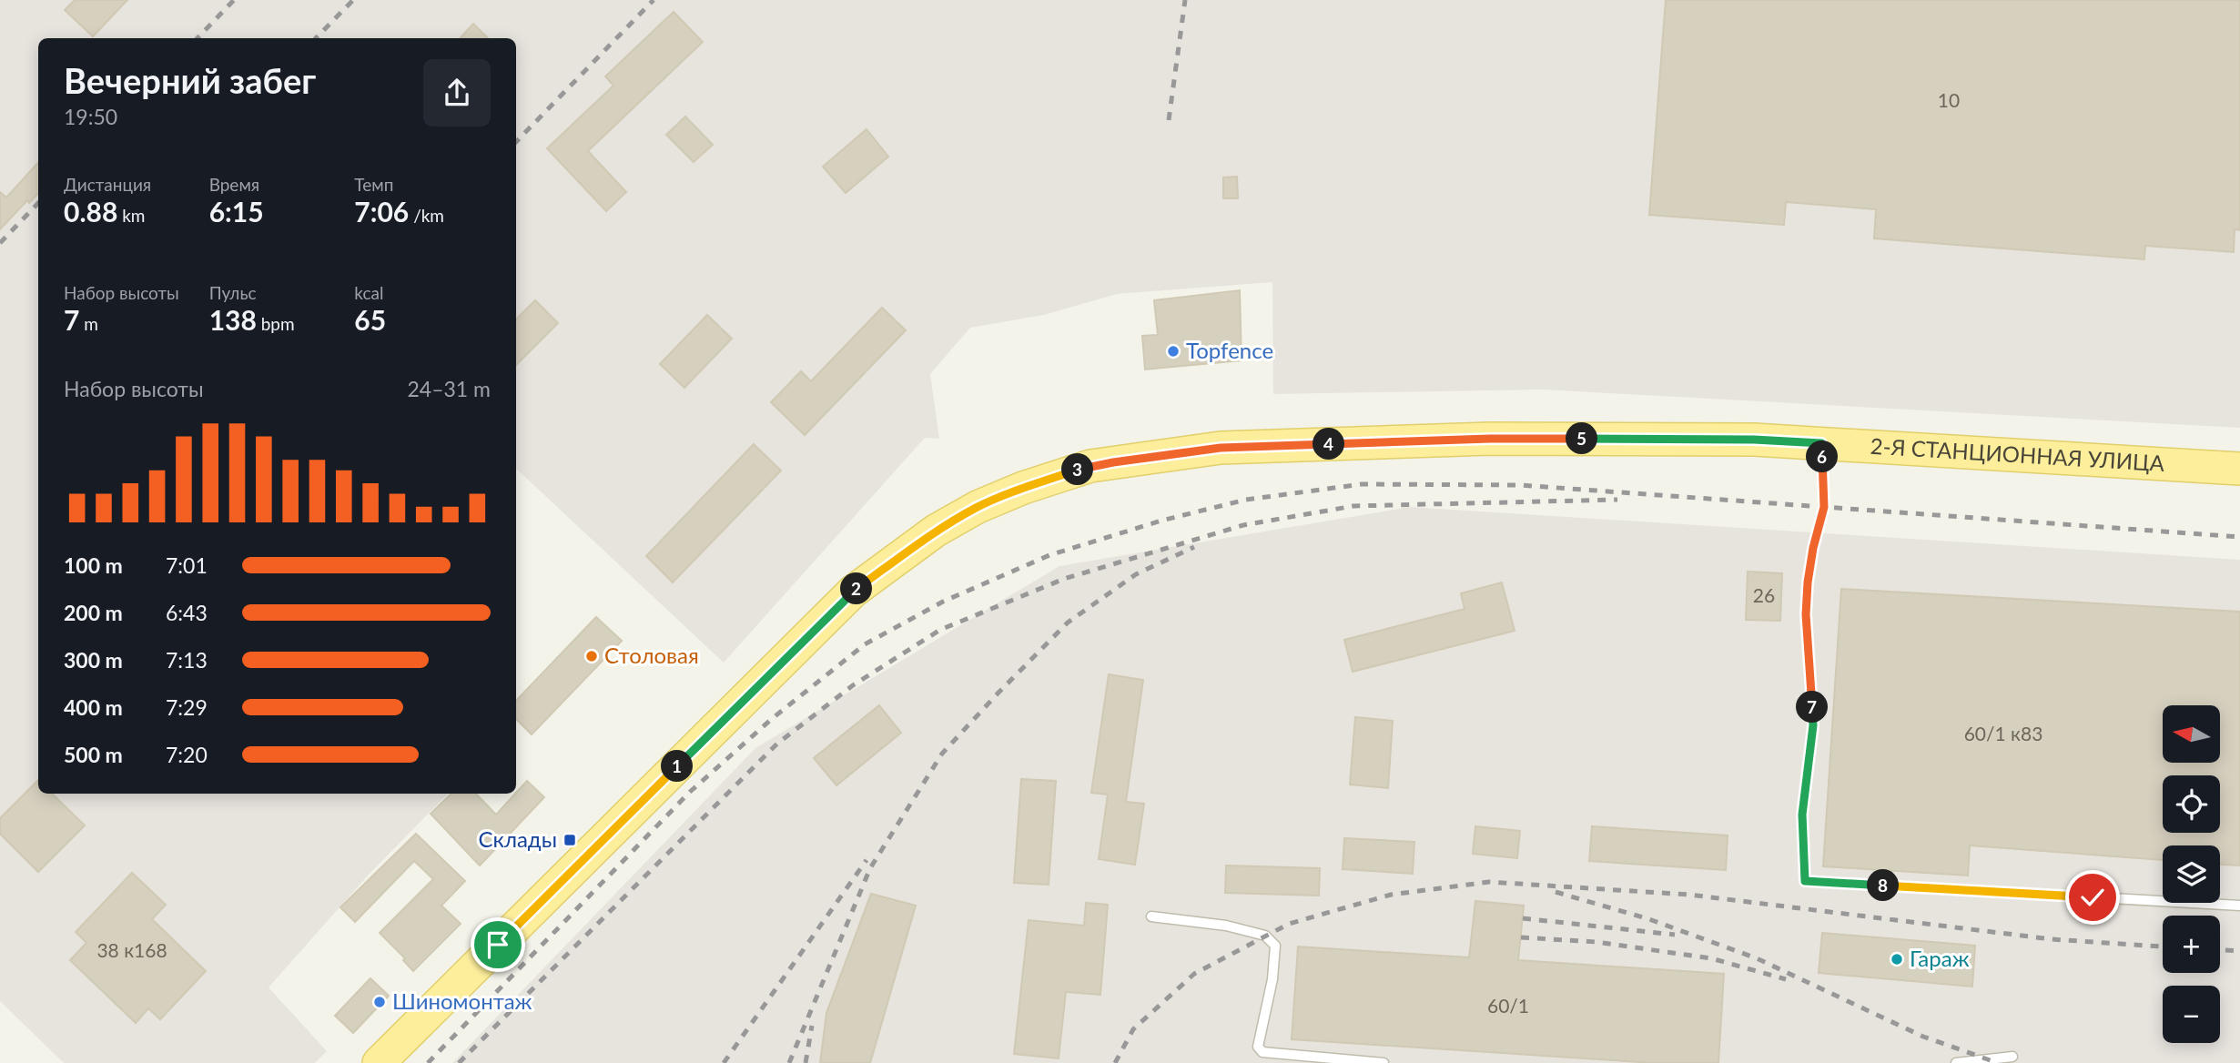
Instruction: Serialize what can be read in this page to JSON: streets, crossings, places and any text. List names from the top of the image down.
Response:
{
  "streets": {
    "main road": ["2-Я СТАНЦИОННАЯ УЛИЦА"]
  },
  "places": {
    "other": [
      "Topfence",
      "Столовая",
      "Гараж",
      "Шиномонтаж"
    ],
    "transit": ["Склады"]
  },
  "house_numbers": [
    "10",
    "26",
    "60/1 к83",
    "38 к168",
    "60/1"
  ],
  "north": "left",
  "page": {
    "heading": ["Вечерний забег", "19:50"],
    "stats": [
      ["Дистанция", "0.88 km"],
      ["Время", "6:15"],
      ["Темп", "7:06 /km"],
      ["Набор высоты", "7 m"],
      ["Пульс", "138 bpm"],
      ["kcal", "65"]
    ],
    "chart": ["Набор высоты", "24–31 m"],
    "pins": [
      "5",
      "4",
      "6",
      "3",
      "2",
      "7",
      "1",
      "8"
    ],
    "list": [
      {
        "name": "100 m",
        "note": "7:01"
      },
      {
        "name": "200 m",
        "note": "6:43"
      },
      {
        "name": "300 m",
        "note": "7:13"
      },
      {
        "name": "400 m",
        "note": "7:29"
      },
      {
        "name": "500 m",
        "note": "7:20"
      }
    ],
    "map_buttons": ["+", "−"]
  }
}
